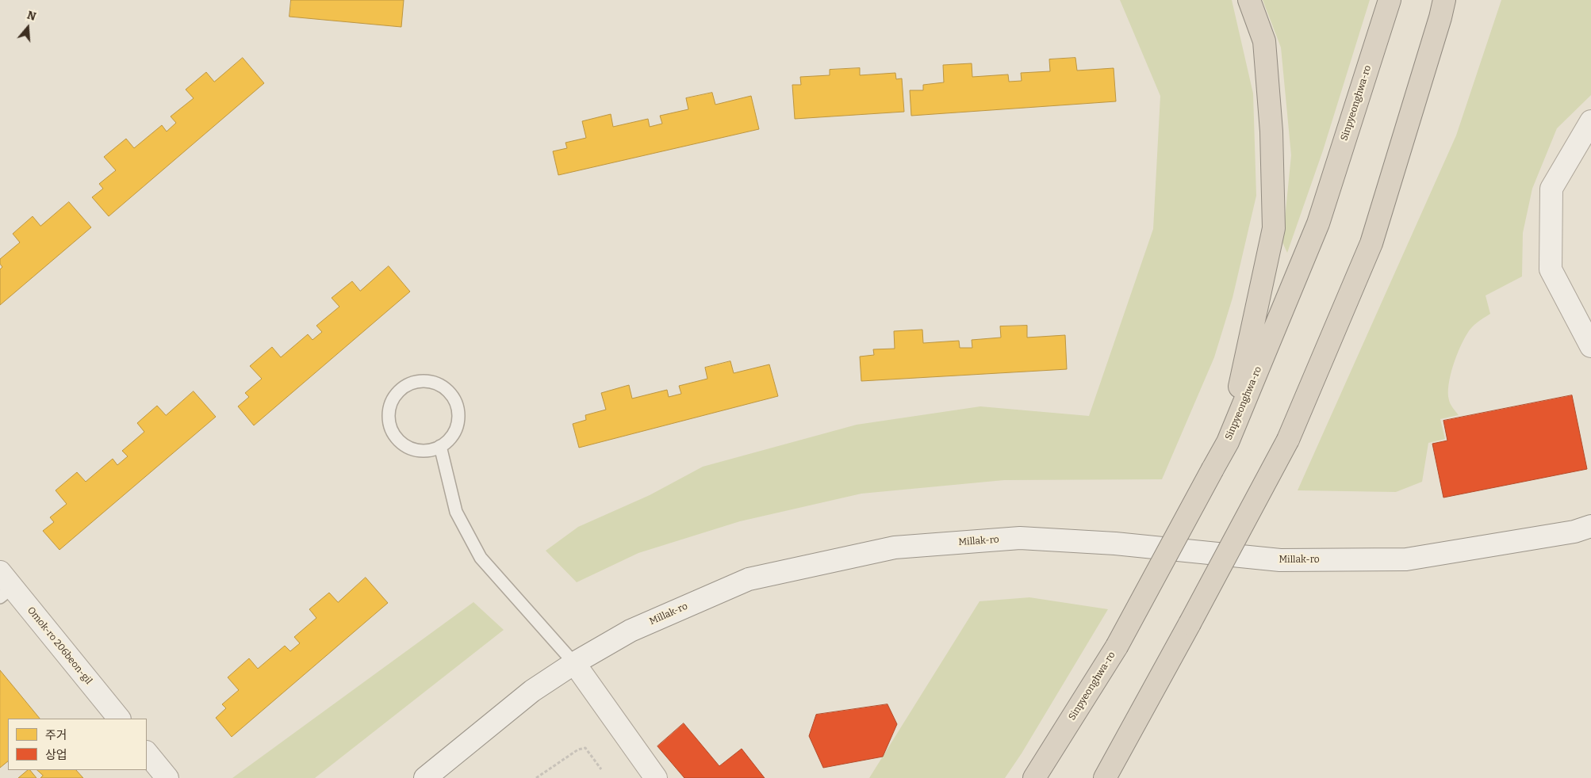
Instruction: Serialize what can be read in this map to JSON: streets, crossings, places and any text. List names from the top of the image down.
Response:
{
  "streets": {
    "highway": ["Sinpyeonghwa-ro"],
    "main road": ["Millak-ro", "Omok-ro 206beon-gil"]
  },
  "legend": ["주거", "상업"],
  "north": "top"
}
